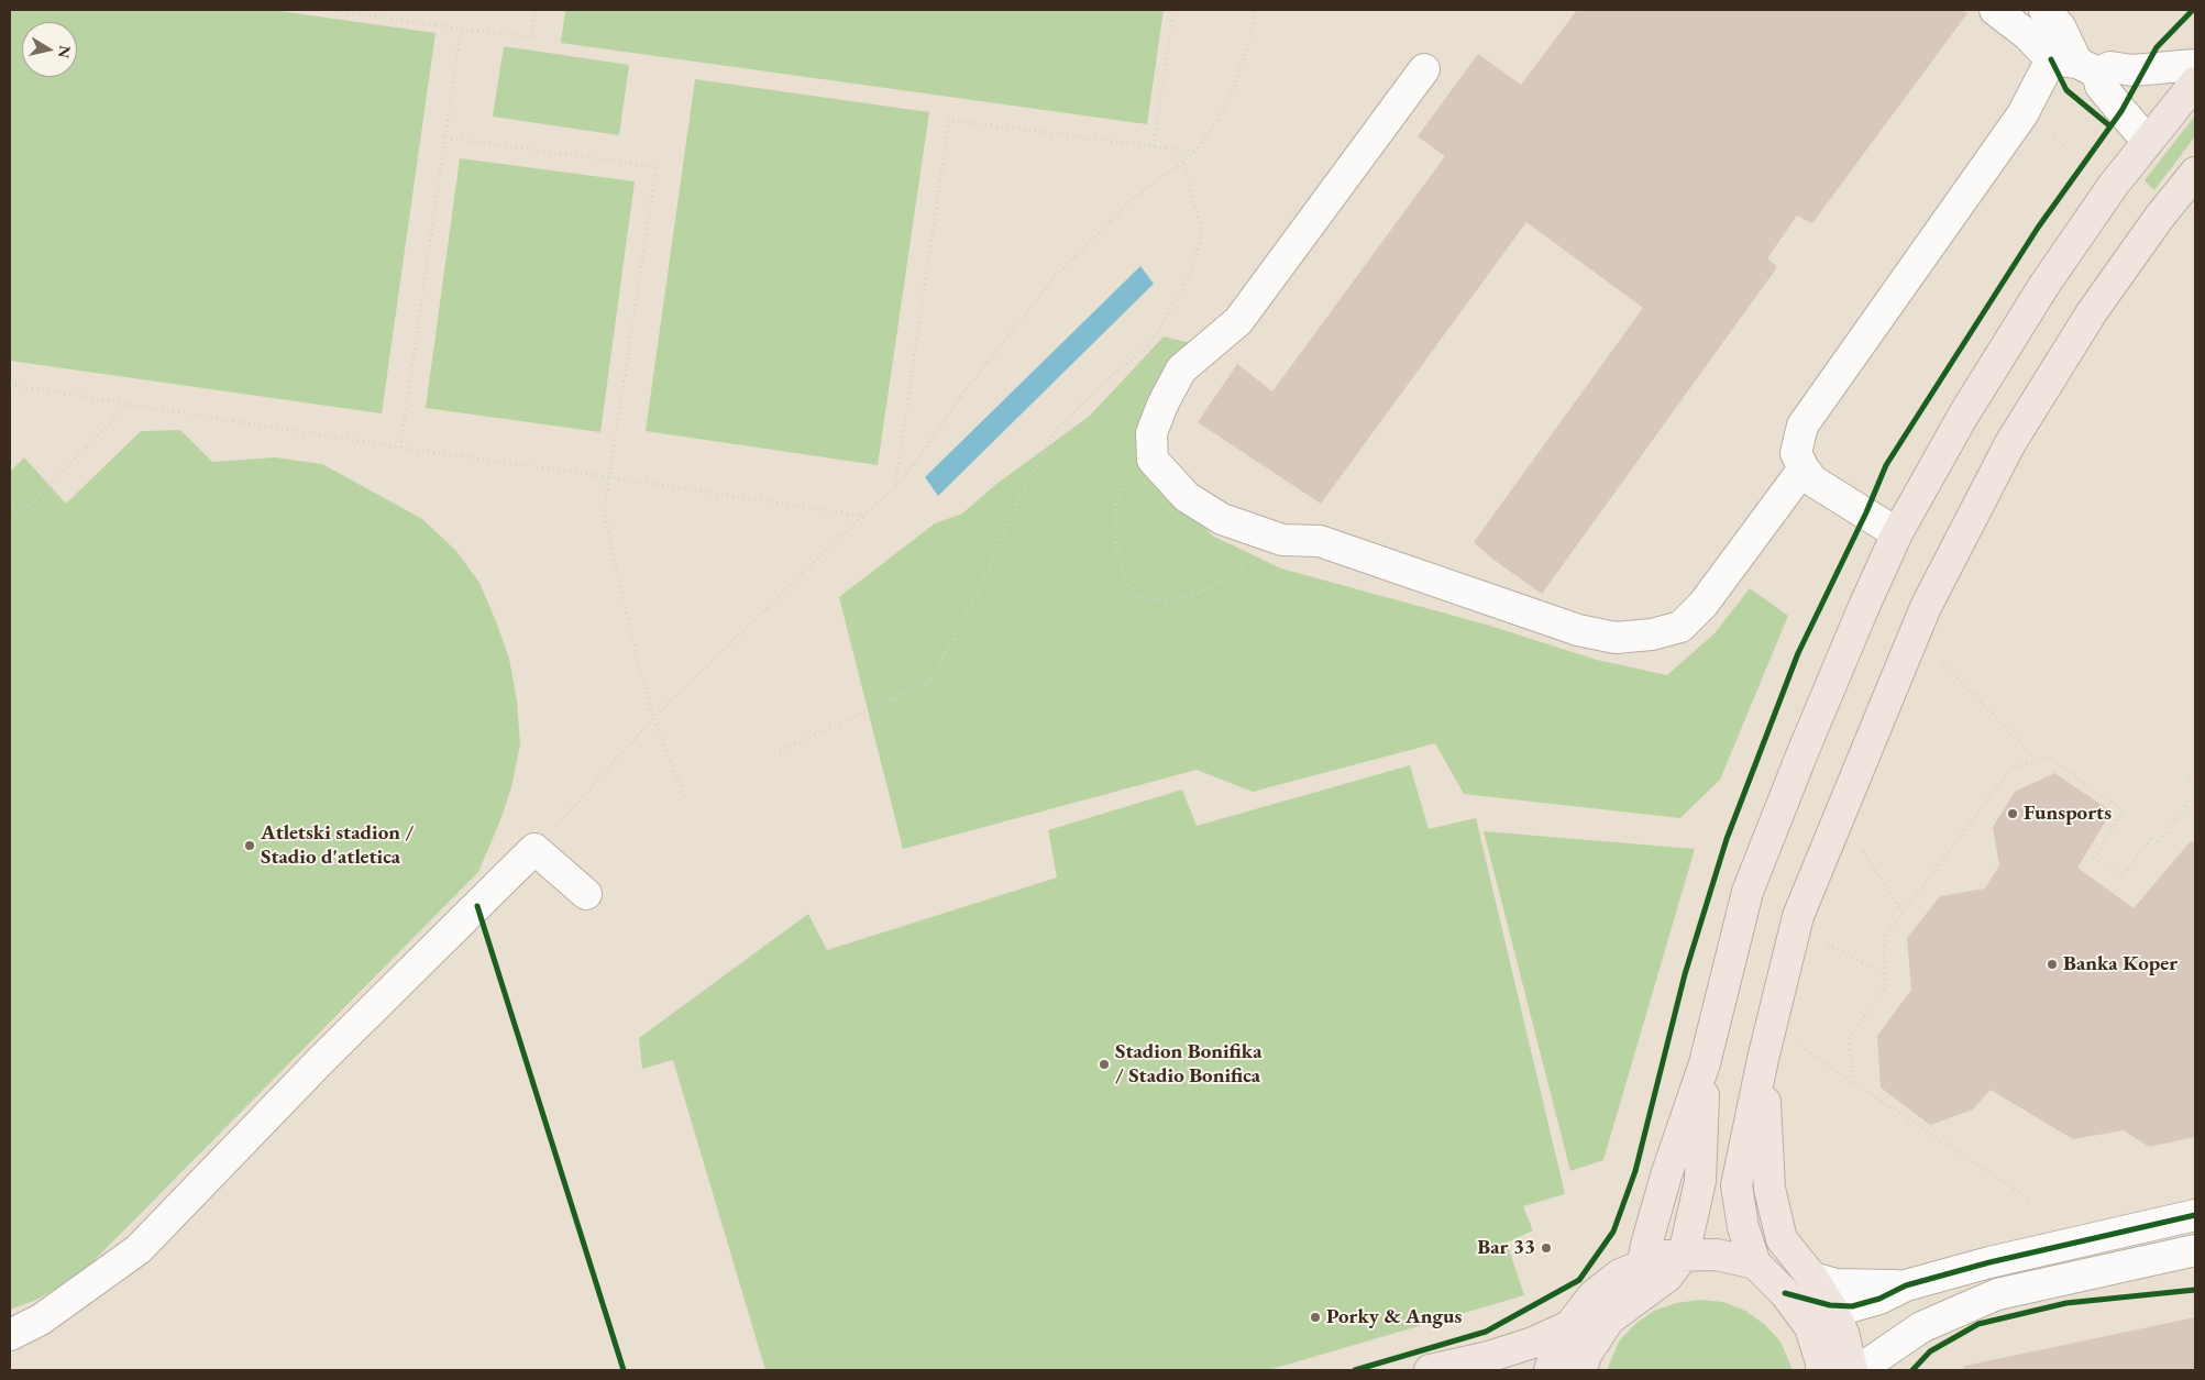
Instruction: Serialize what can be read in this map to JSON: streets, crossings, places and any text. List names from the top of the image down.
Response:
{
  "places": [
    "Funsports",
    "Atletski stadion / Stadio d'atletica",
    "Banka Koper",
    "Stadion Bonifika / Stadio Bonifica",
    "Bar 33",
    "Porky & Angus"
  ],
  "north": "right"
}
